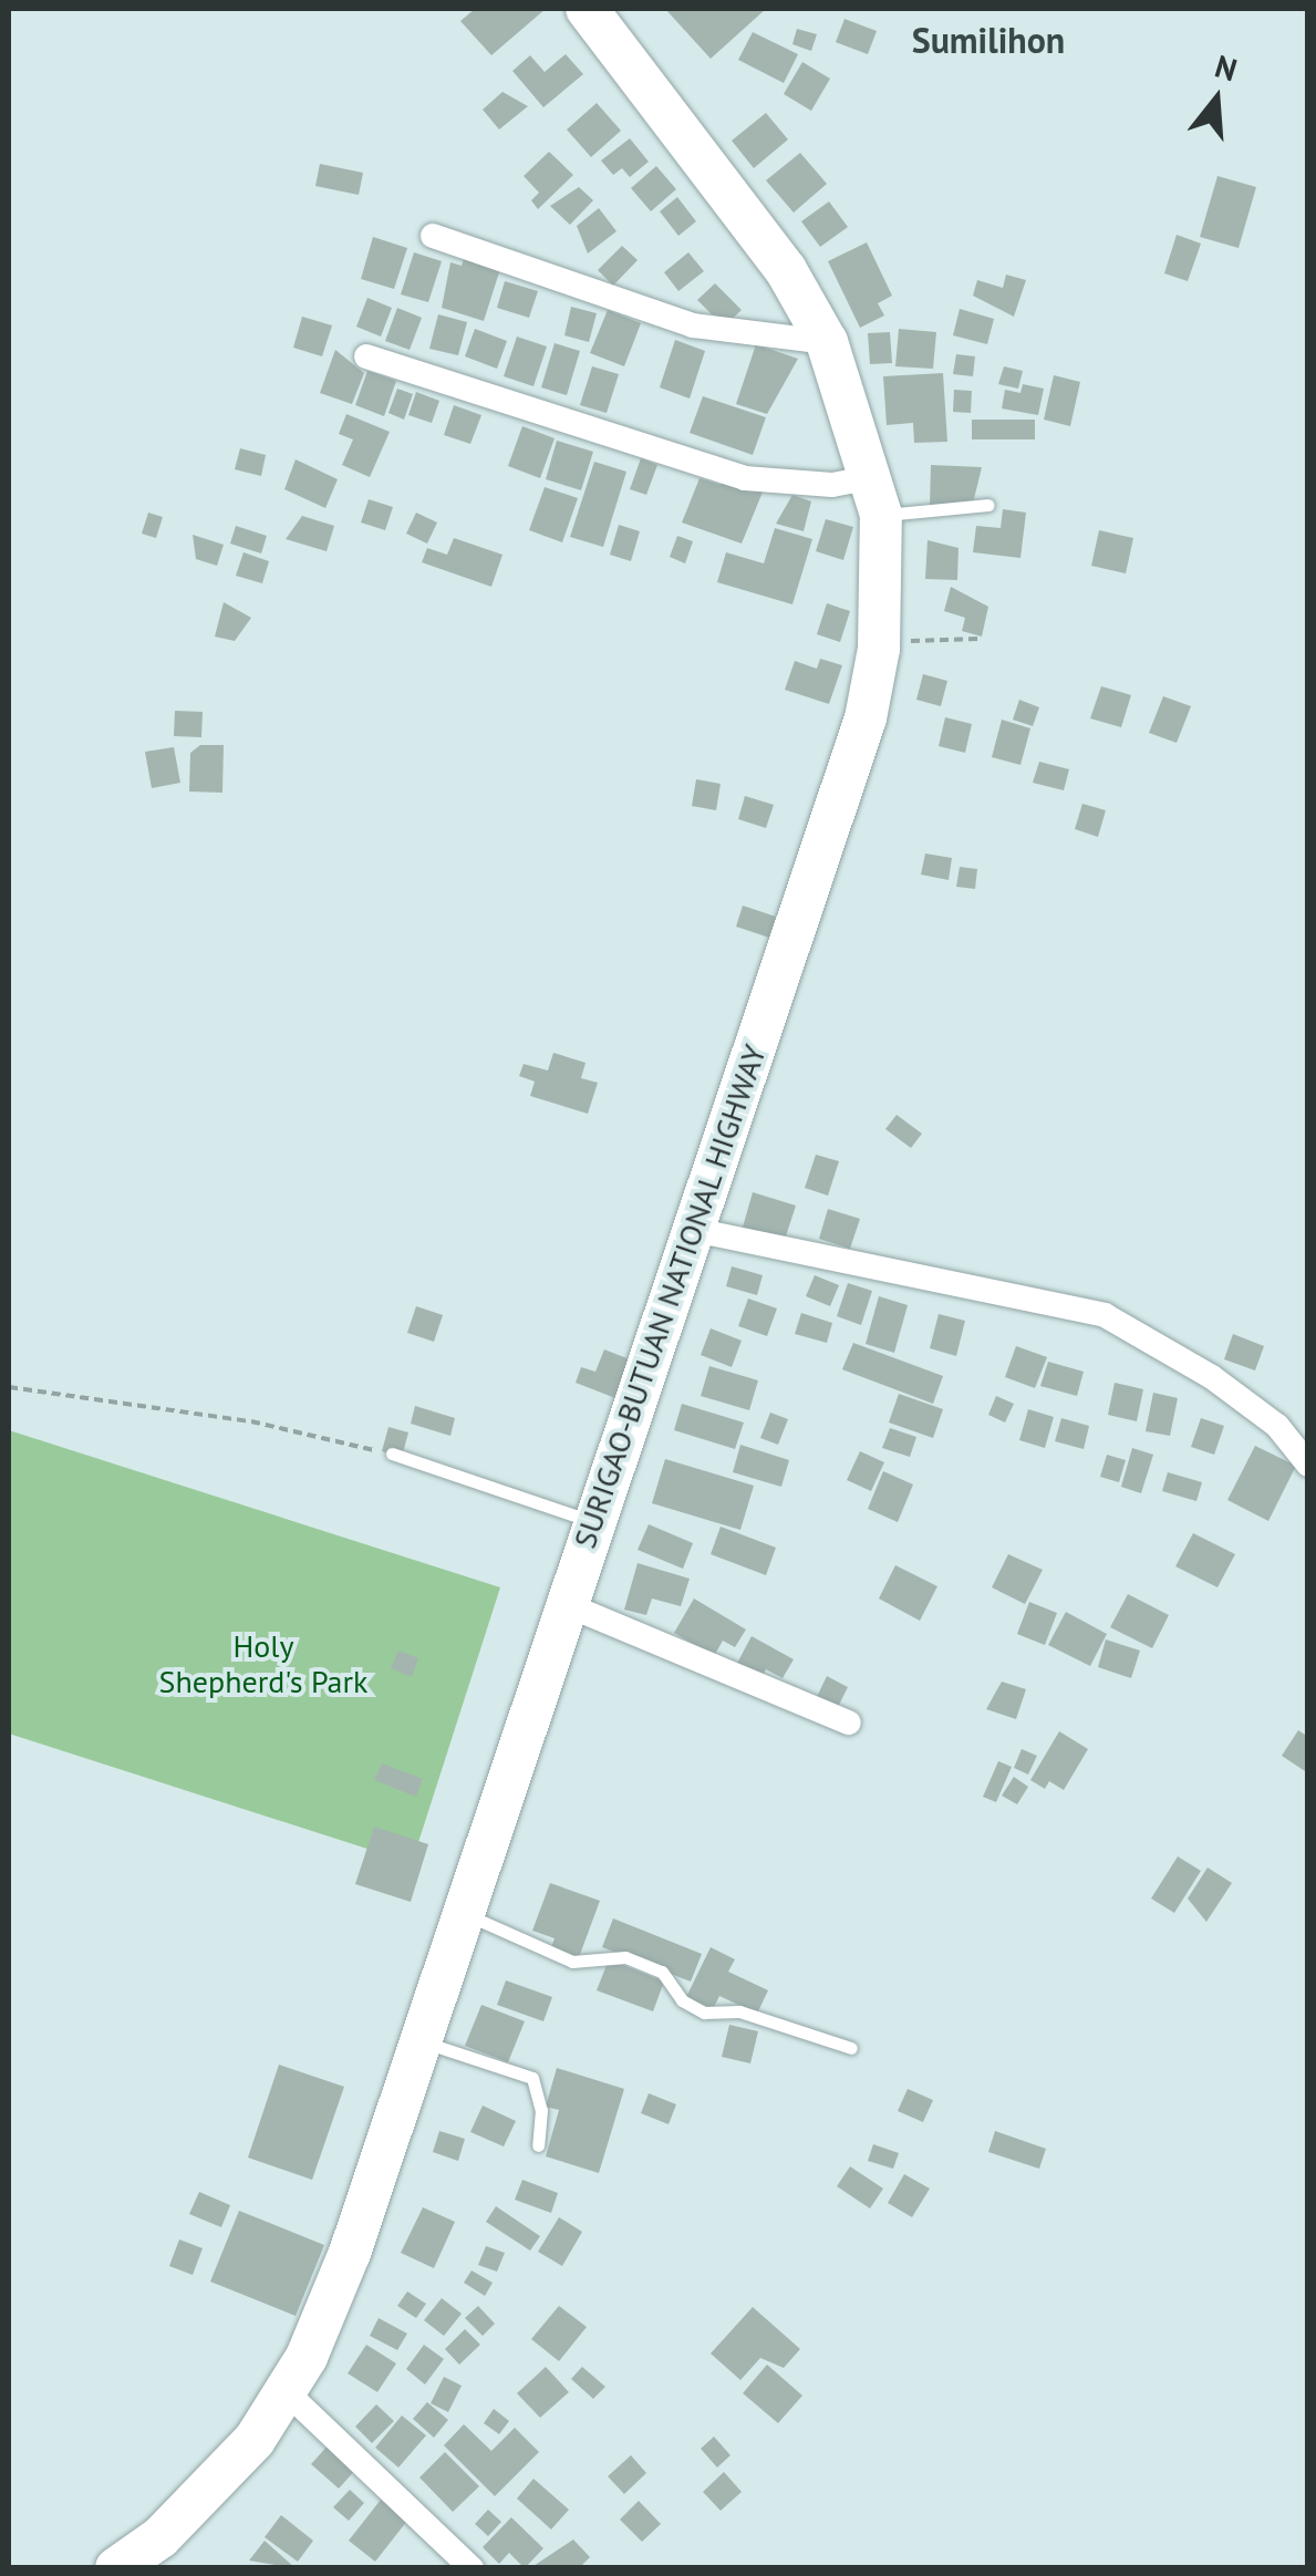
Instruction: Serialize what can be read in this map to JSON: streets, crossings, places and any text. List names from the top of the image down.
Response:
{
  "streets": {
    "highway": ["SURIGAO-BUTUAN NATIONAL HIGHWAY"]
  },
  "districts": ["Sumilihon"],
  "parks": ["Holy Shepherd's Park"],
  "north": "top"
}
